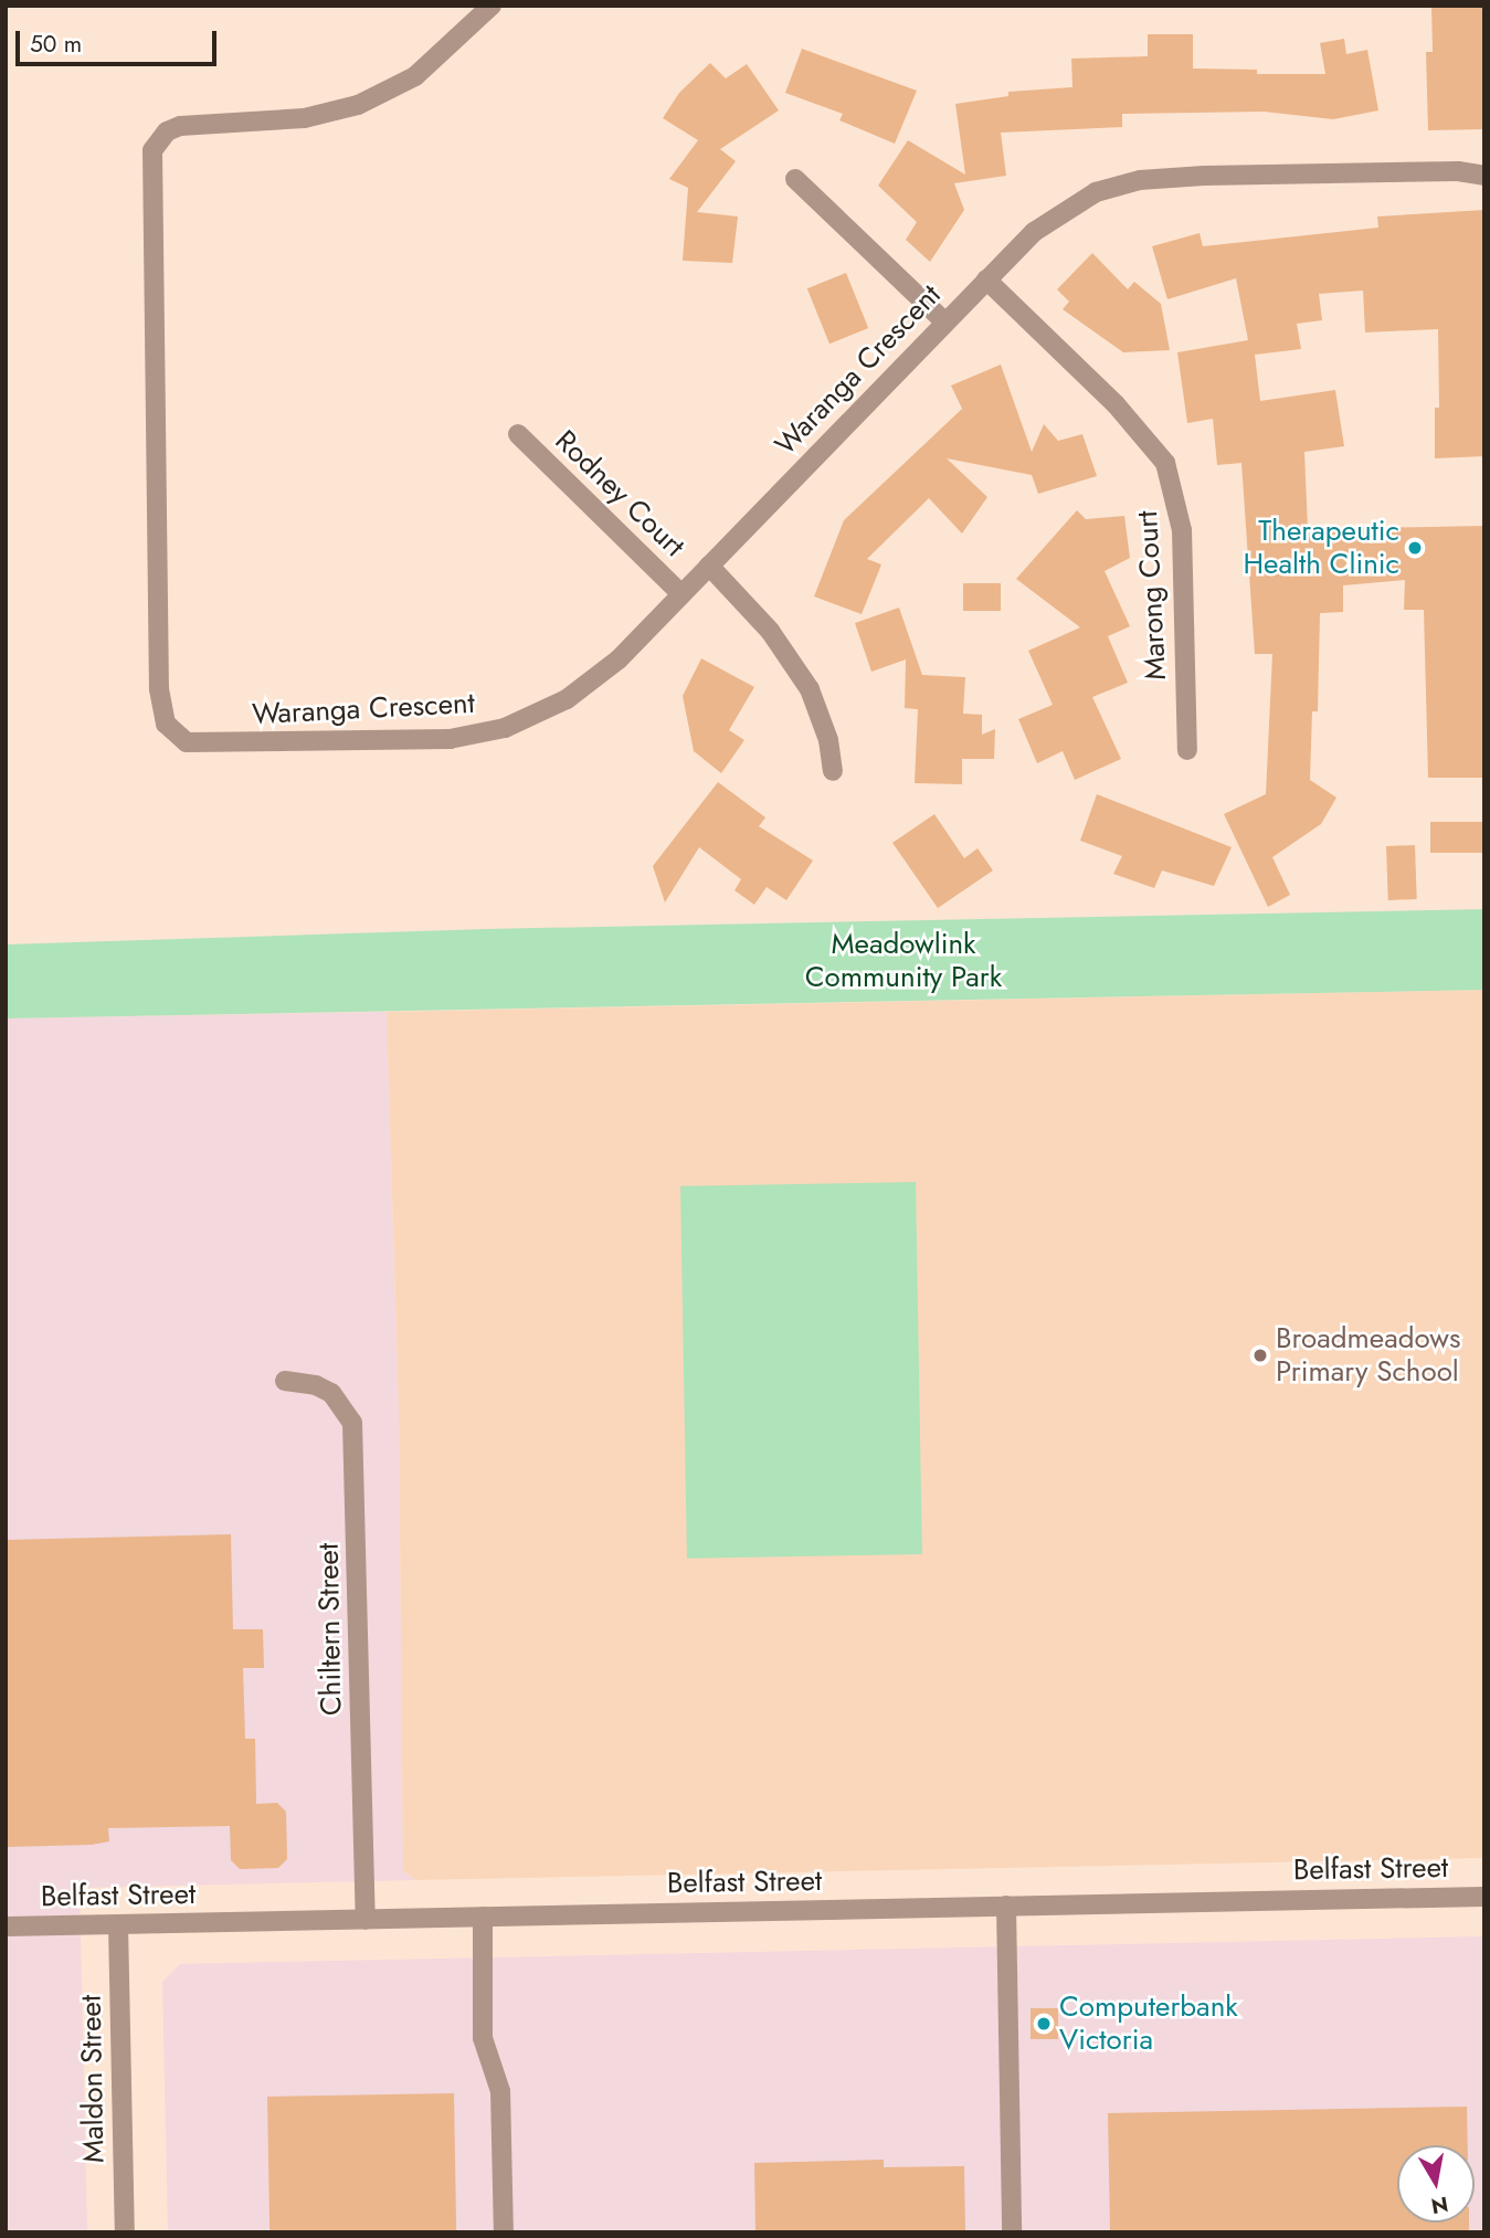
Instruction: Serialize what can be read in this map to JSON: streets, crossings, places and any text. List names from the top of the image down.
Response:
{
  "streets": {
    "street": [
      "Waranga Crescent",
      "Rodney Court",
      "Marong Court",
      "Chiltern Street",
      "Belfast Street",
      "Maldon Street"
    ]
  },
  "crossings": [
    ["Waranga Crescent", "Rodney Court"],
    ["Waranga Crescent", "Marong Court"],
    ["Chiltern Street", "Belfast Street"],
    ["Belfast Street", "Maldon Street"]
  ],
  "parks": ["Meadowlink Community Park"],
  "places": ["Therapeutic Health Clinic", "Broadmeadows Primary School", "Computerbank Victoria"],
  "scale_bar": "50 m",
  "north": "bottom"
}
